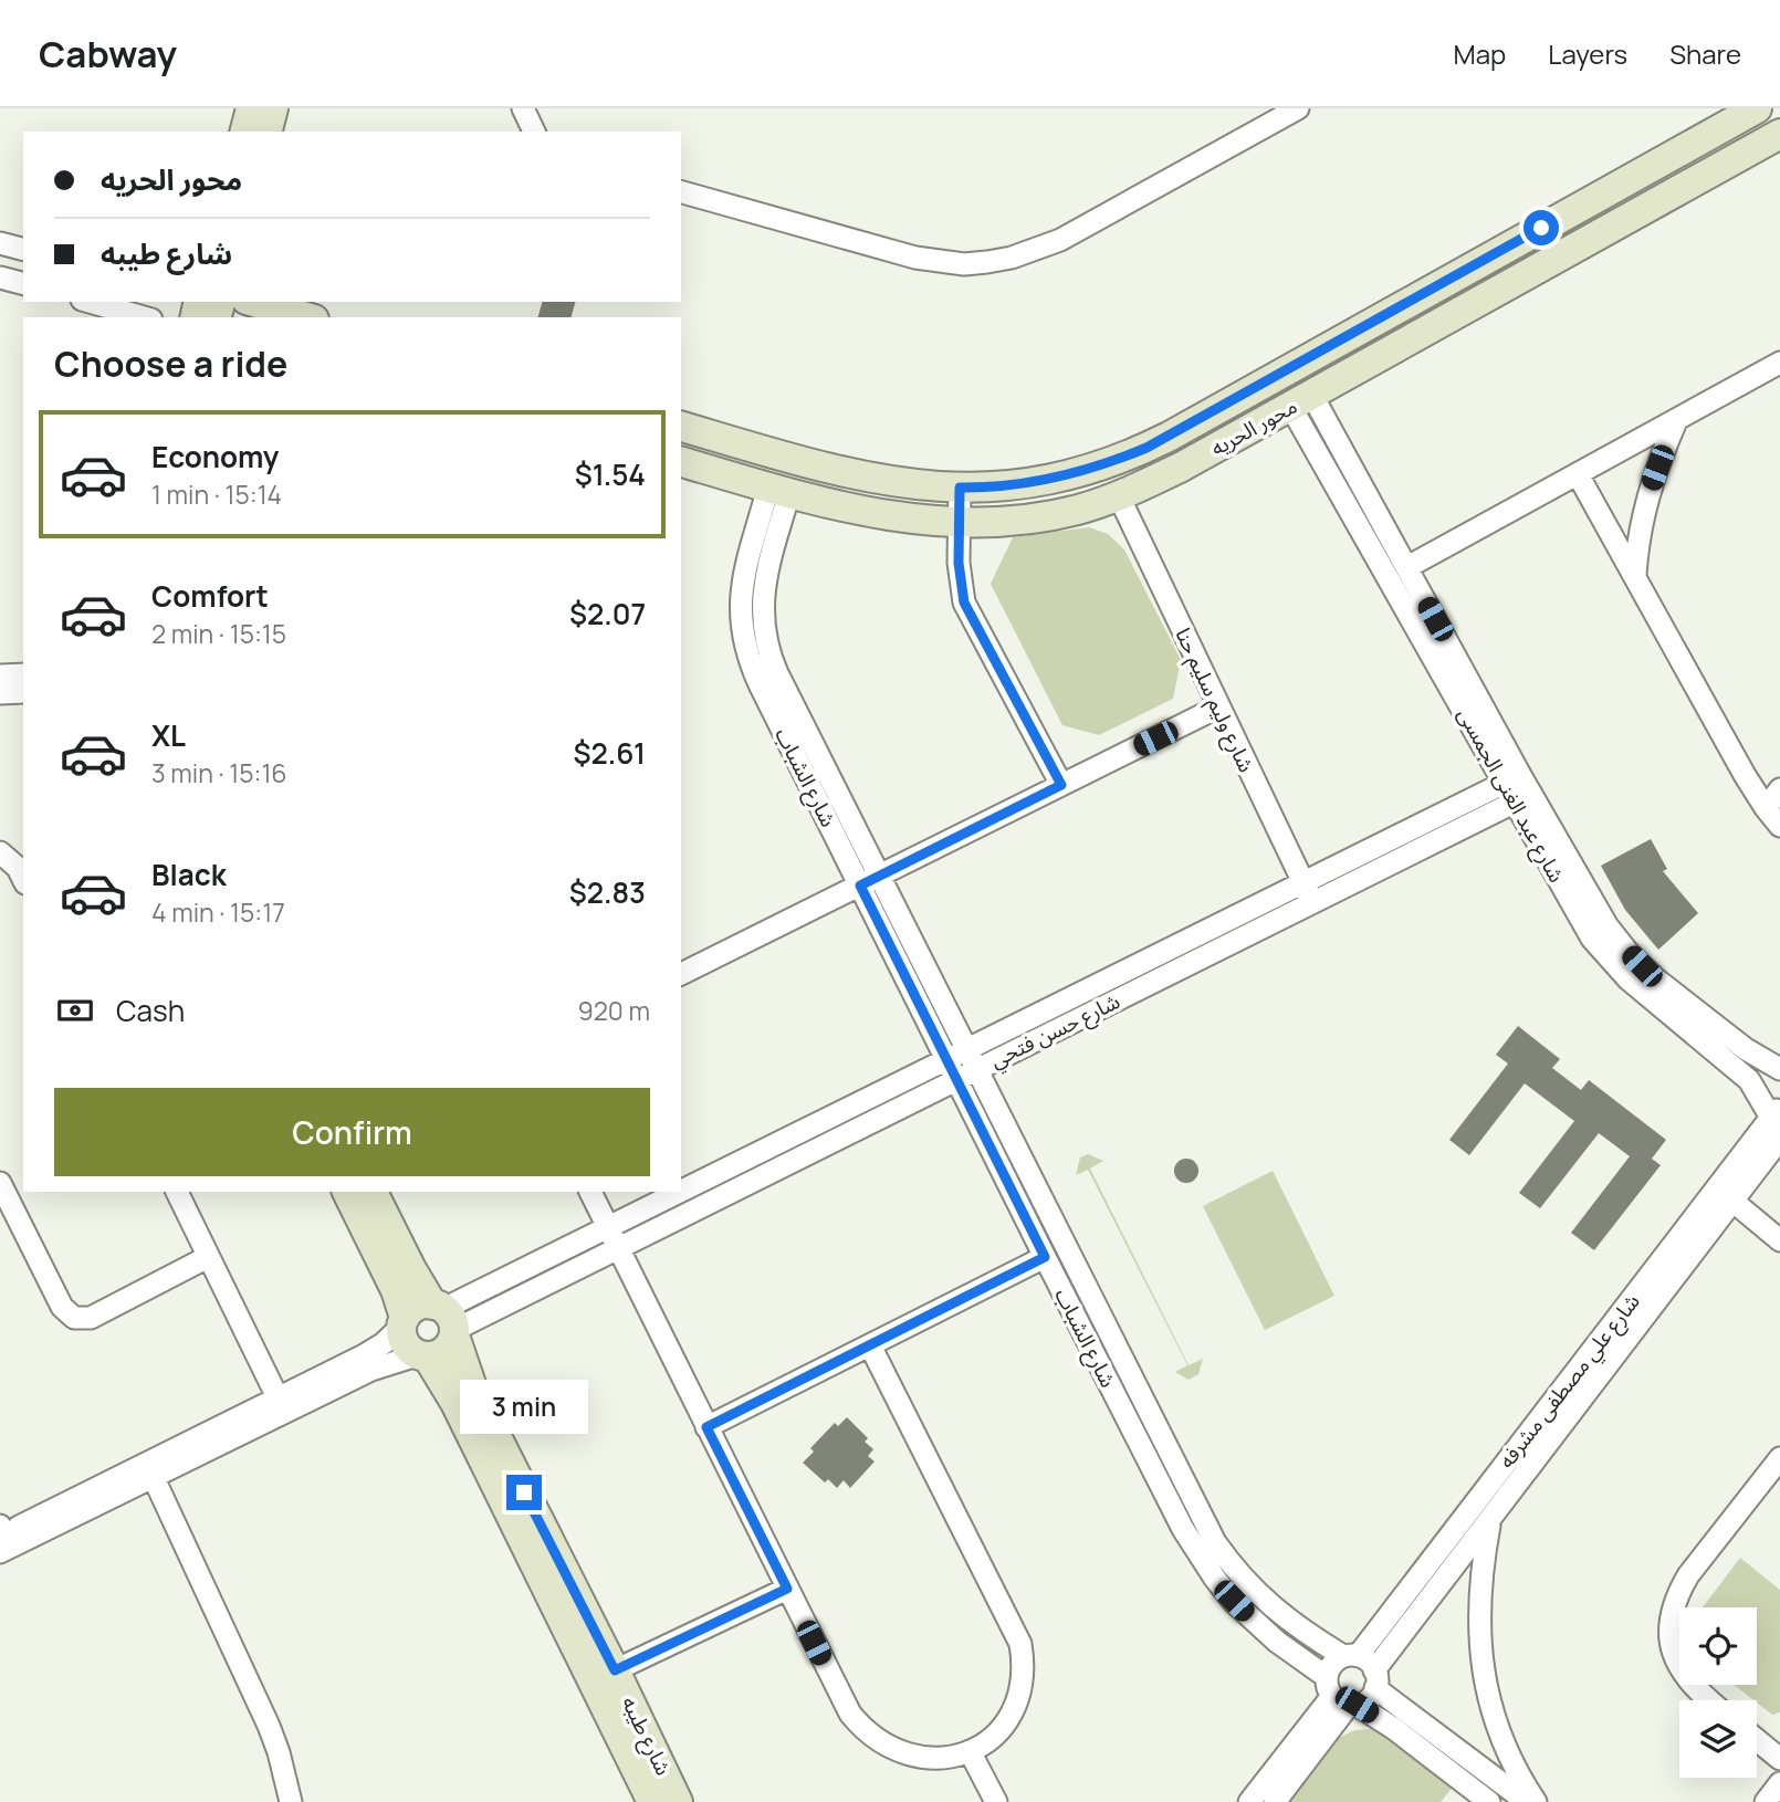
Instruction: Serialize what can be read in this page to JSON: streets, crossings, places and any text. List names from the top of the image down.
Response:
{
  "streets": {
    "main road": ["محور الحريه", "شارع طيبه"],
    "street": [
      "شارع وليم سليم حنا",
      "شارع الشباب",
      "شارع عبد الغنى الجمسى",
      "شارع حسن فتحي",
      "شارع علي مصطفى مشرفه"
    ]
  },
  "crossings": [
    ["محور الحريه", "شارع وليم سليم حنا"],
    ["محور الحريه", "شارع الشباب"],
    ["محور الحريه", "شارع عبد الغنى الجمسى"],
    ["شارع وليم سليم حنا", "شارع حسن فتحي"],
    ["شارع الشباب", "شارع حسن فتحي"],
    ["شارع الشباب", "شارع علي مصطفى مشرفه"],
    ["شارع عبد الغنى الجمسى", "شارع حسن فتحي"],
    ["شارع عبد الغنى الجمسى", "شارع علي مصطفى مشرفه"],
    ["شارع حسن فتحي", "شارع طيبه"]
  ],
  "page": {
    "header": "Cabway",
    "nav": ["Map", "Layers", "Share"],
    "banner": ["محور الحريه", "شارع طيبه"],
    "heading": "Choose a ride",
    "list": [
      {
        "name": "Economy",
        "note": "1 min · 15:14",
        "value": "$1.54"
      },
      {
        "name": "Comfort",
        "note": "2 min · 15:15",
        "value": "$2.07"
      },
      {
        "name": "XL",
        "note": "3 min · 15:16",
        "value": "$2.61"
      },
      {
        "name": "Black",
        "note": "4 min · 15:17",
        "value": "$2.83"
      }
    ],
    "pay": ["Cash", "920 m"],
    "buttons": "Confirm",
    "bubble": "3 min"
  }
}
